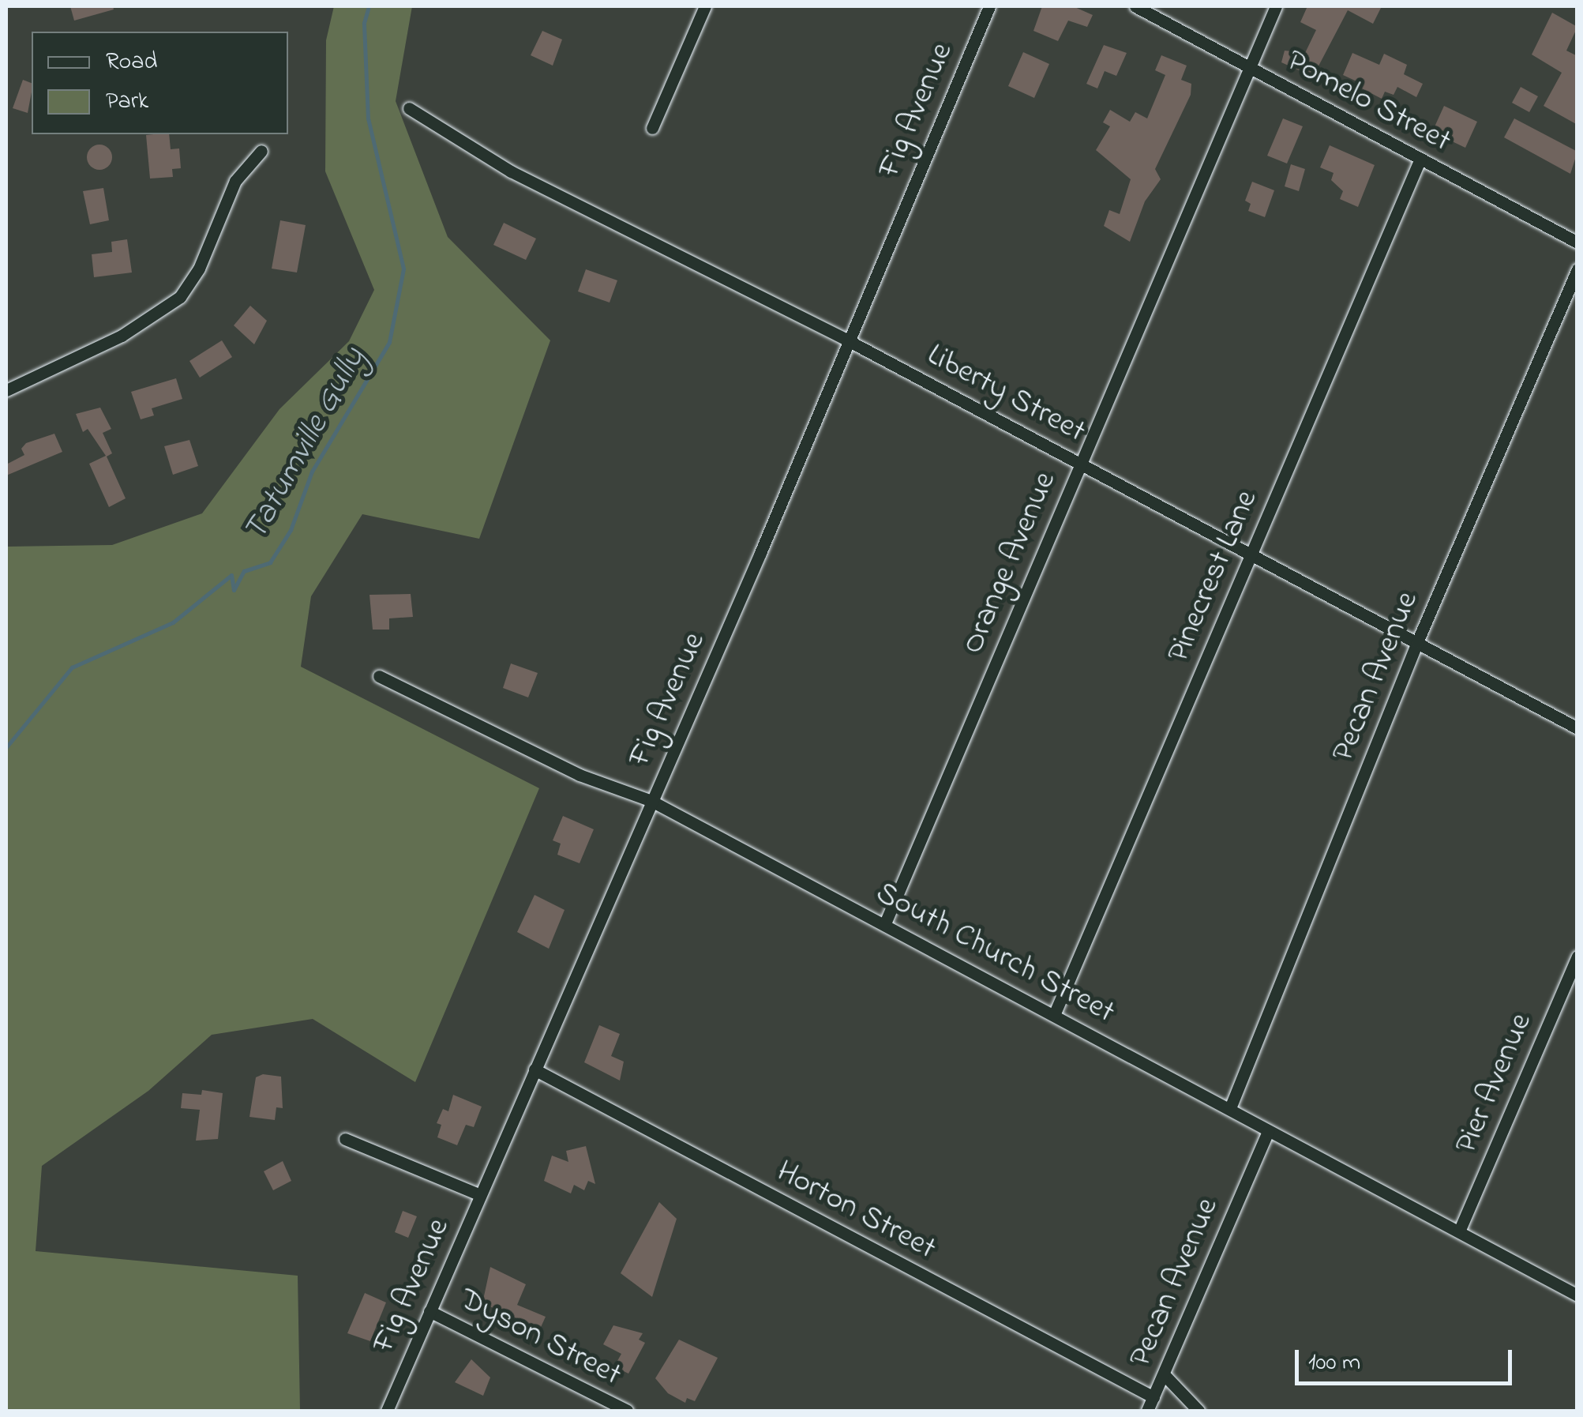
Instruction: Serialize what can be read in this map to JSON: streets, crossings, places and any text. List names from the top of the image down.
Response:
{
  "streets": {
    "street": [
      "Pomelo Street",
      "Fig Avenue",
      "Liberty Street",
      "Orange Avenue",
      "Pinecrest Lane",
      "Pecan Avenue",
      "South Church Street",
      "Pier Avenue",
      "Horton Street",
      "Dyson Street"
    ]
  },
  "crossings": [
    ["Pomelo Street", "Orange Avenue"],
    ["Pomelo Street", "Pinecrest Lane"],
    ["Fig Avenue", "Liberty Street"],
    ["Fig Avenue", "South Church Street"],
    ["Fig Avenue", "Horton Street"],
    ["Fig Avenue", "Dyson Street"],
    ["Liberty Street", "Orange Avenue"],
    ["Liberty Street", "Pinecrest Lane"],
    ["Liberty Street", "Pecan Avenue"],
    ["Orange Avenue", "South Church Street"],
    ["Pinecrest Lane", "South Church Street"],
    ["Pecan Avenue", "South Church Street"],
    ["Pecan Avenue", "Horton Street"],
    ["South Church Street", "Pier Avenue"]
  ],
  "water": ["Tatumville Gully"],
  "legend": ["Road", "Park"],
  "scale_bar": "100 m"
}
